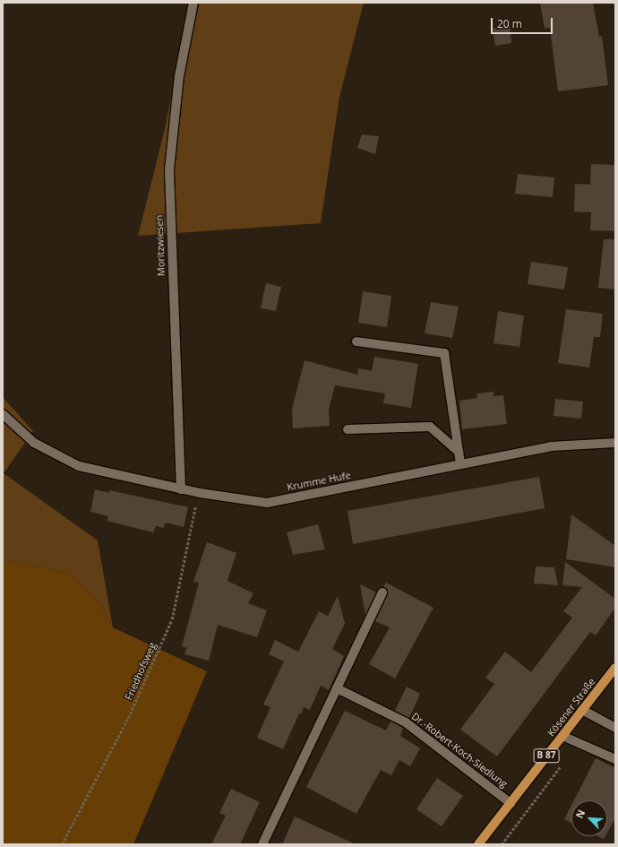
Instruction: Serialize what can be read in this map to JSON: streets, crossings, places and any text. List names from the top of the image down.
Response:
{
  "streets": {
    "main road": ["Kösener Straße", "B 87"],
    "street": ["Moritzwiesen", "Krumme Hufe", "Dr.-Robert-Koch-Siedlung"],
    "path": ["Friedhofsweg"]
  },
  "crossings": [
    ["Moritzwiesen", "Krumme Hufe"],
    ["Krumme Hufe", "Friedhofsweg"],
    ["Kösener Straße", "Dr.-Robert-Koch-Siedlung"]
  ],
  "scale_bar": "20 m",
  "north": "top left"
}
